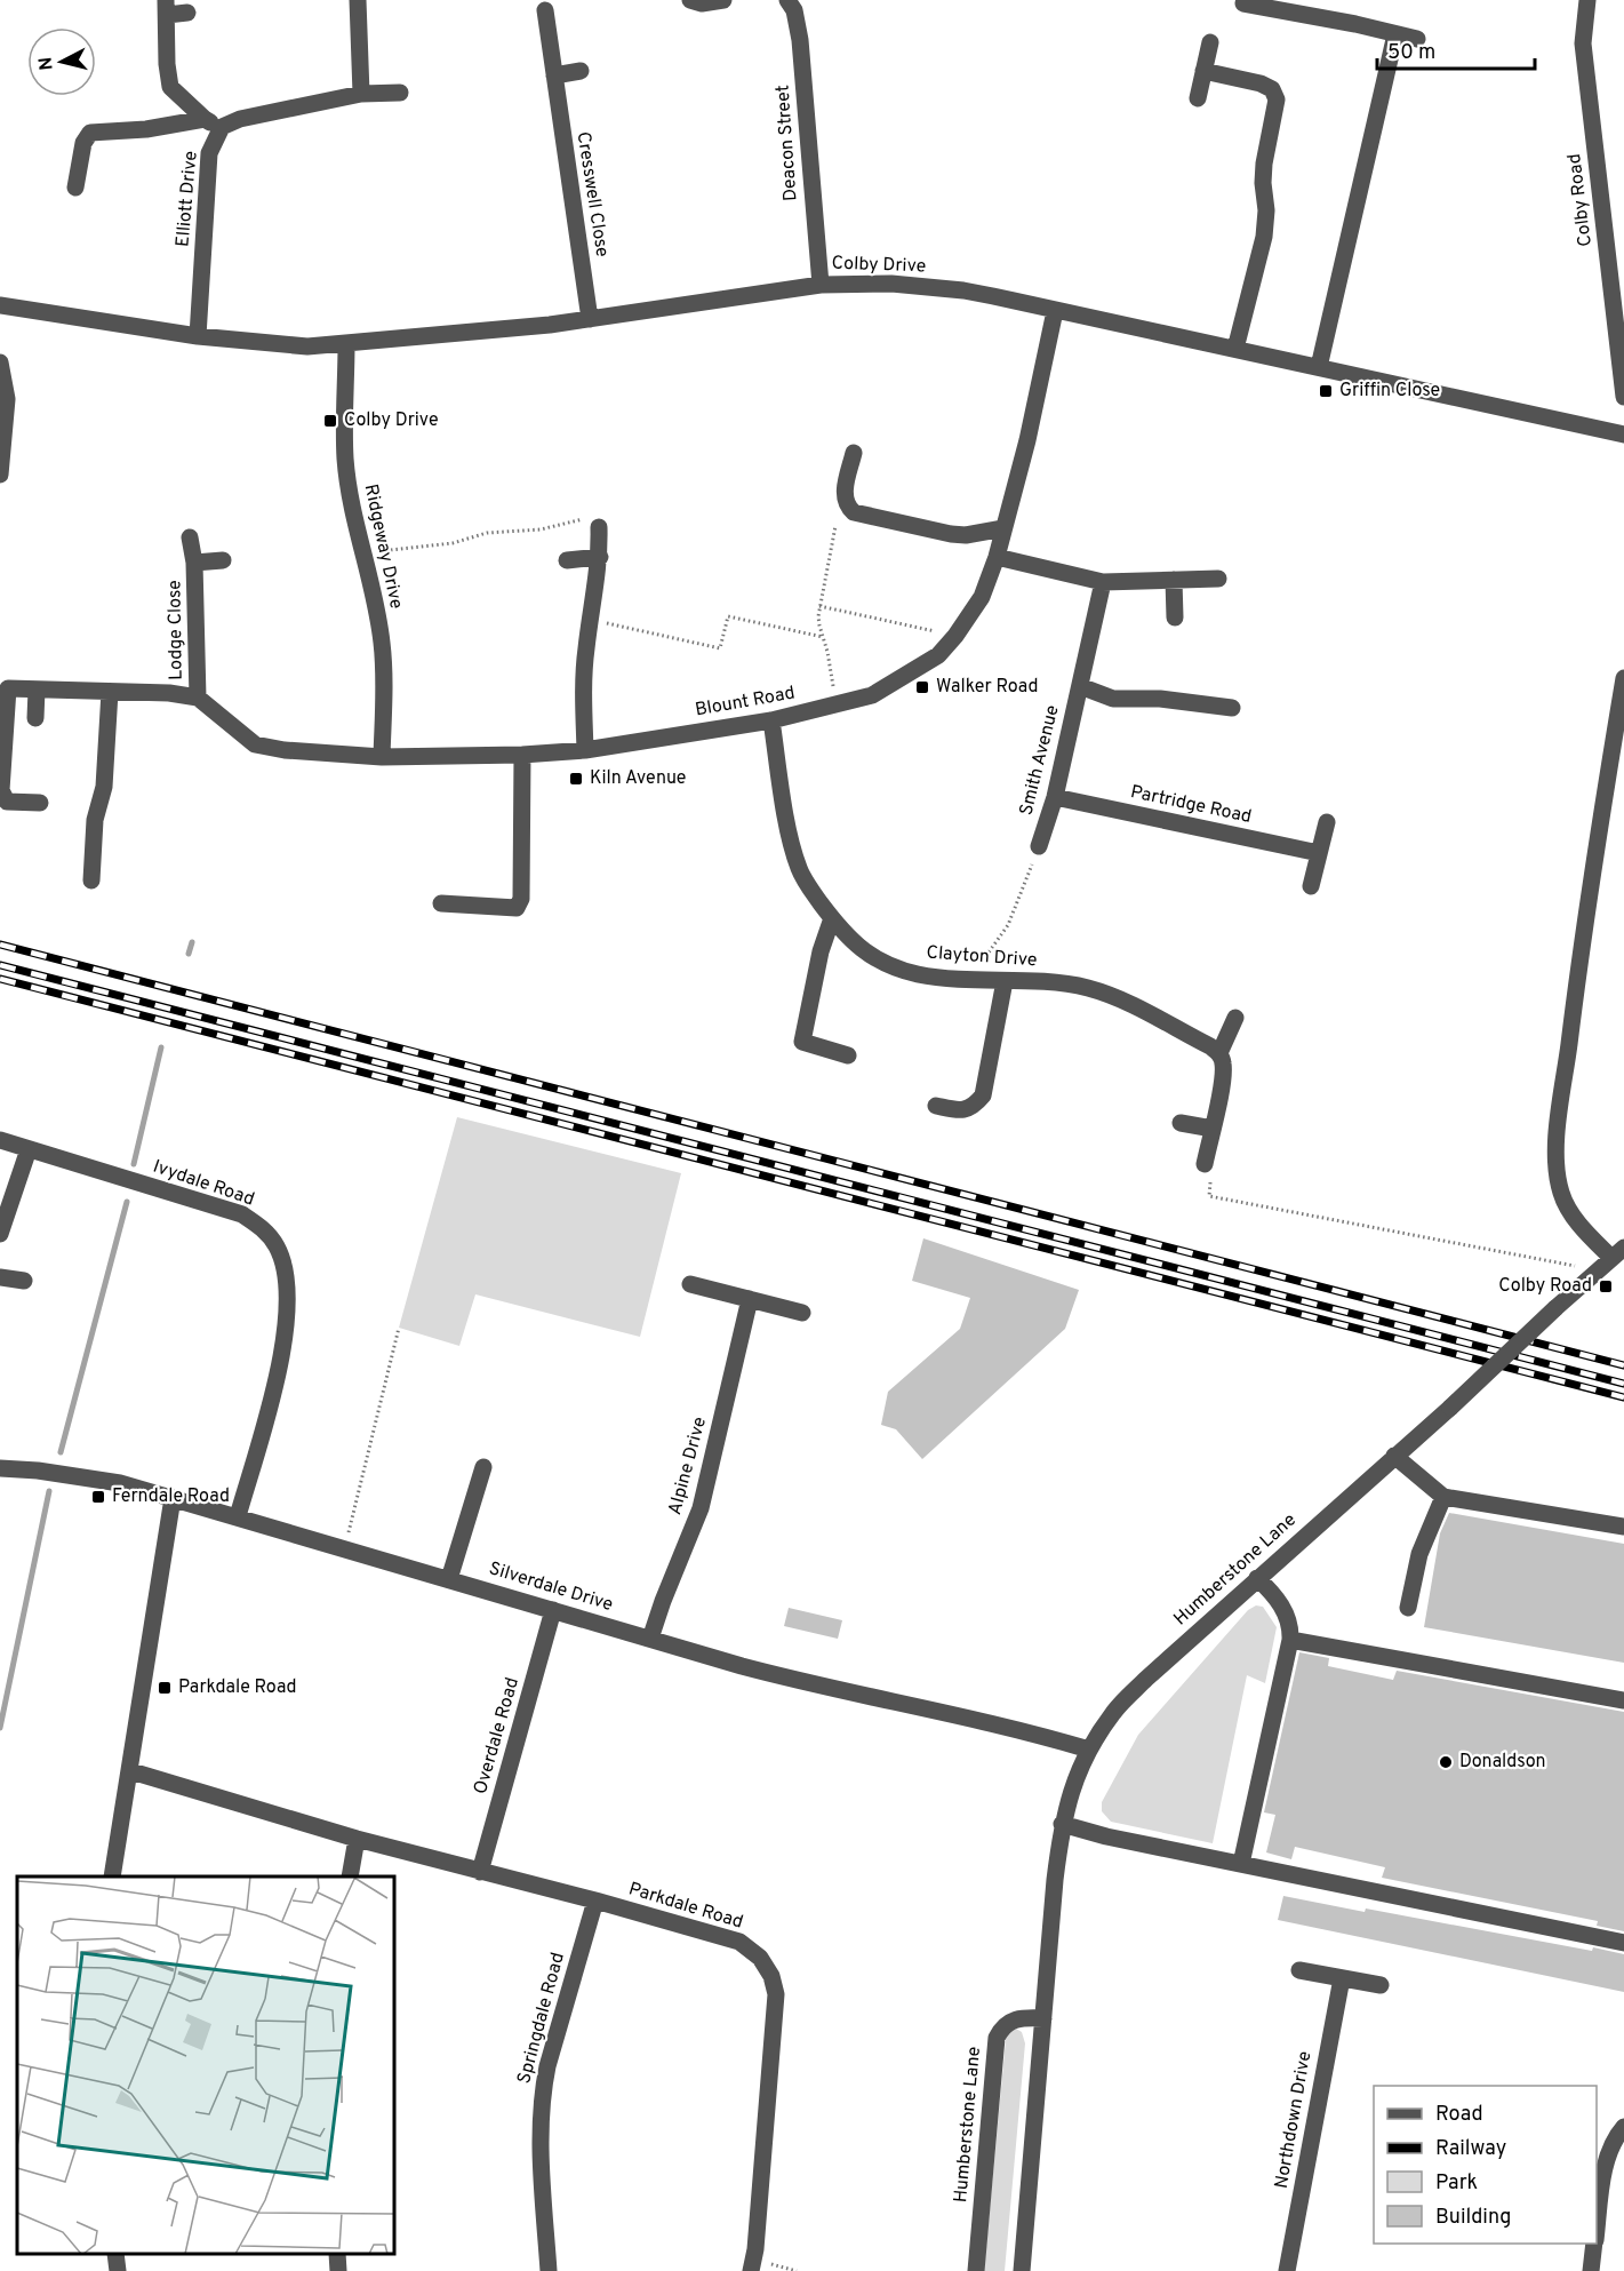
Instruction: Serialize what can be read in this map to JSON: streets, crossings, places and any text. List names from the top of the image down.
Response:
{
  "streets": {
    "street": [
      "Deacon Street",
      "Cresswell Close",
      "Elliott Drive",
      "Colby Road",
      "Colby Drive",
      "Ridgeway Drive",
      "Lodge Close",
      "Blount Road",
      "Smith Avenue",
      "Partridge Road",
      "Clayton Drive",
      "Ivydale Road",
      "Alpine Drive",
      "Humberstone Lane",
      "Silverdale Drive",
      "Overdale Road",
      "Parkdale Road",
      "Springdale Road",
      "Northdown Drive"
    ]
  },
  "crossings": [
    ["Deacon Street", "Colby Drive"],
    ["Cresswell Close", "Colby Drive"],
    ["Elliott Drive", "Colby Drive"],
    ["Colby Drive", "Ridgeway Drive"],
    ["Colby Drive", "Blount Road"],
    ["Ridgeway Drive", "Blount Road"],
    ["Lodge Close", "Blount Road"],
    ["Blount Road", "Clayton Drive"],
    ["Smith Avenue", "Partridge Road"],
    ["Ivydale Road", "Silverdale Drive"],
    ["Alpine Drive", "Silverdale Drive"],
    ["Humberstone Lane", "Silverdale Drive"],
    ["Silverdale Drive", "Overdale Road"],
    ["Overdale Road", "Parkdale Road"],
    ["Parkdale Road", "Springdale Road"]
  ],
  "places": {
    "transit": [
      "Griffin Close",
      "Colby Drive",
      "Walker Road",
      "Kiln Avenue",
      "Colby Road",
      "Ferndale Road",
      "Parkdale Road"
    ],
    "other": ["Donaldson"]
  },
  "legend": [
    "Road",
    "Railway",
    "Park",
    "Building"
  ],
  "scale_bar": "50 m",
  "north": "left"
}
